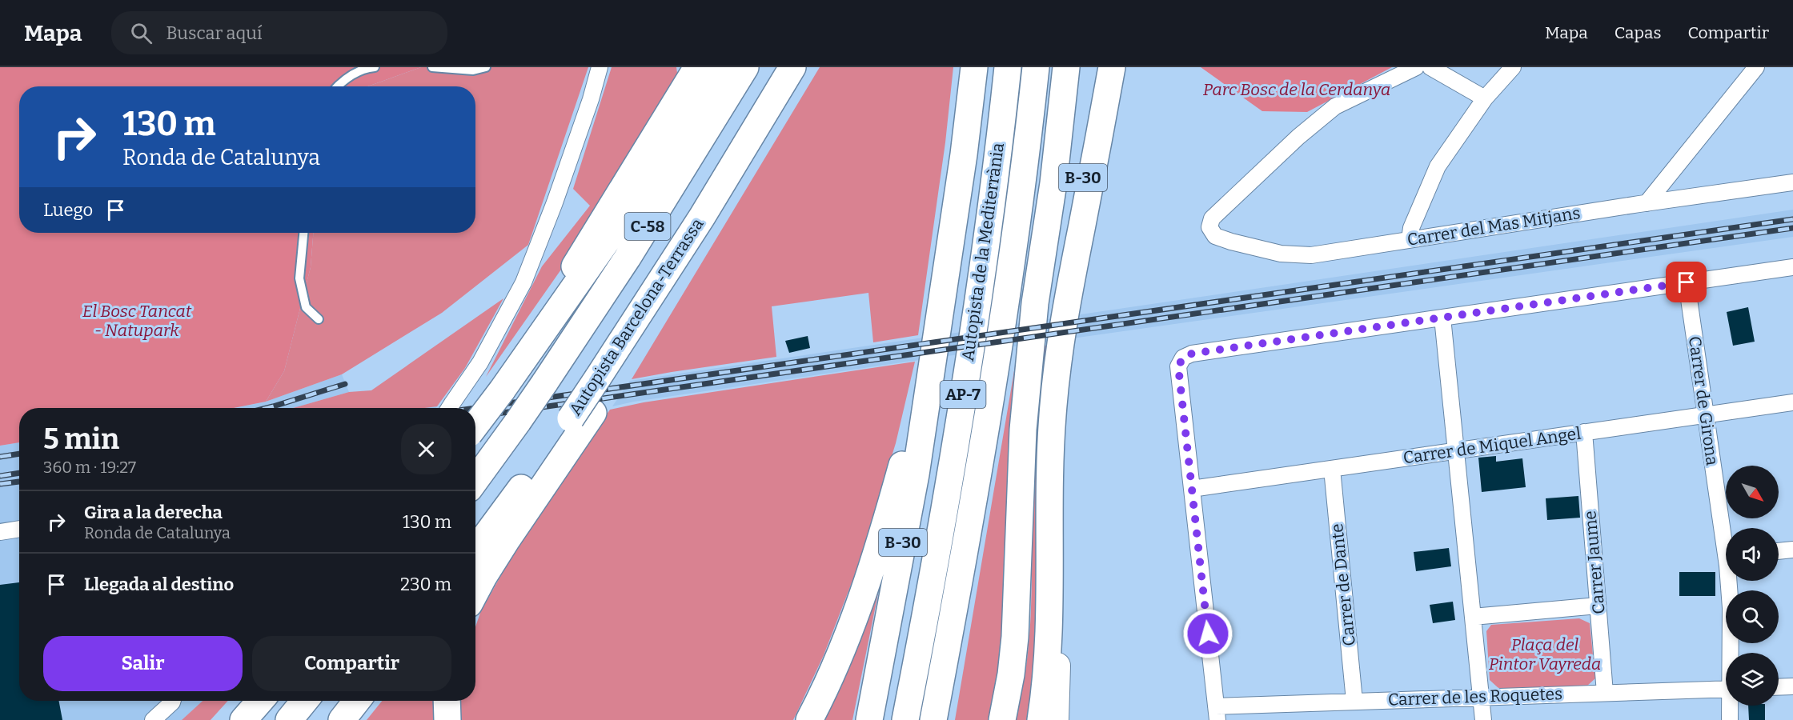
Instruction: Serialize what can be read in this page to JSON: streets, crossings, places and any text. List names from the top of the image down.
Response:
{
  "streets": {
    "highway": [
      "B-30",
      "C-58",
      "Autopista de la Mediterrània",
      "Autopista Barcelona-Terrassa",
      "AP-7"
    ],
    "street": [
      "Carrer del Mas Mitjans",
      "Carrer de Girona",
      "Carrer de Miquel Angel",
      "Carrer Jaume",
      "Carrer de Dante",
      "Carrer de les Roquetes"
    ]
  },
  "crossings": [
    ["Carrer de Girona", "Carrer de Miquel Angel"],
    ["Carrer de Miquel Angel", "Carrer Jaume"],
    ["Carrer de Miquel Angel", "Carrer de Dante"],
    ["Carrer Jaume", "Carrer de les Roquetes"],
    ["Carrer de Dante", "Carrer de les Roquetes"]
  ],
  "parks": ["Parc Bosc de la Cerdanya", "El Bosc Tancat - Natupark", "Plaça del Pintor Vayreda"],
  "north": "bottom right",
  "page": {
    "header": "Mapa",
    "search": "Buscar aquí",
    "nav": ["Mapa", "Capas", "Compartir"],
    "turn": ["130 m", "Ronda de Catalunya"],
    "then": "Luego",
    "heading": ["5 min", "360 m · 19:27"],
    "list": [
      {
        "name": "Gira a la derecha",
        "note": "Ronda de Catalunya",
        "value": "130 m"
      },
      {
        "name": "Llegada al destino",
        "value": "230 m"
      }
    ],
    "buttons": ["Salir", "Compartir"]
  }
}
